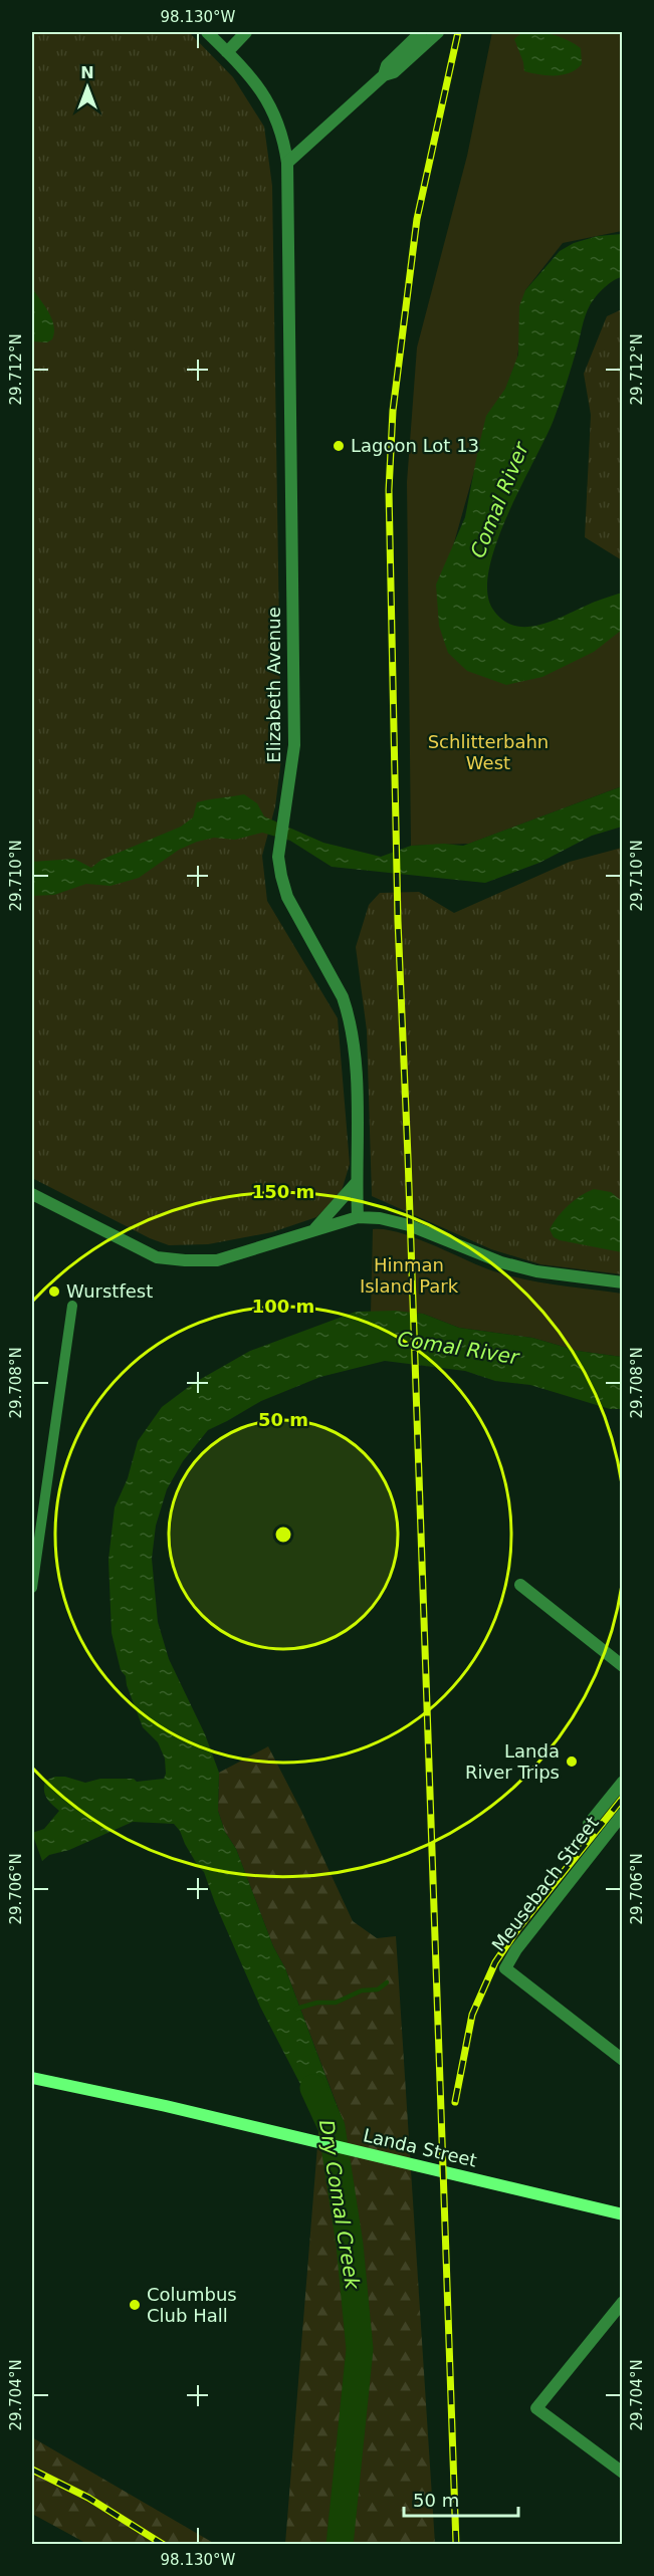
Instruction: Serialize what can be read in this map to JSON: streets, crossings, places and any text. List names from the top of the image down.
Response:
{
  "streets": {
    "main road": ["Landa Street"],
    "street": ["Elizabeth Avenue", "Meusebach Street"]
  },
  "water": ["Comal River", "Dry Comal Creek"],
  "parks": ["Schlitterbahn West", "Hinman Island Park"],
  "places": [
    "Lagoon Lot 13",
    "Wurstfest",
    "Landa River Trips",
    "Columbus Club Hall"
  ],
  "scale_bar": "50 m",
  "north": "top",
  "coordinates": [
    "98.130°W",
    "29.712°N",
    "29.710°N",
    "29.708°N",
    "29.706°N",
    "29.704°N"
  ],
  "rings": ["150 m", "100 m", "50 m"]
}
